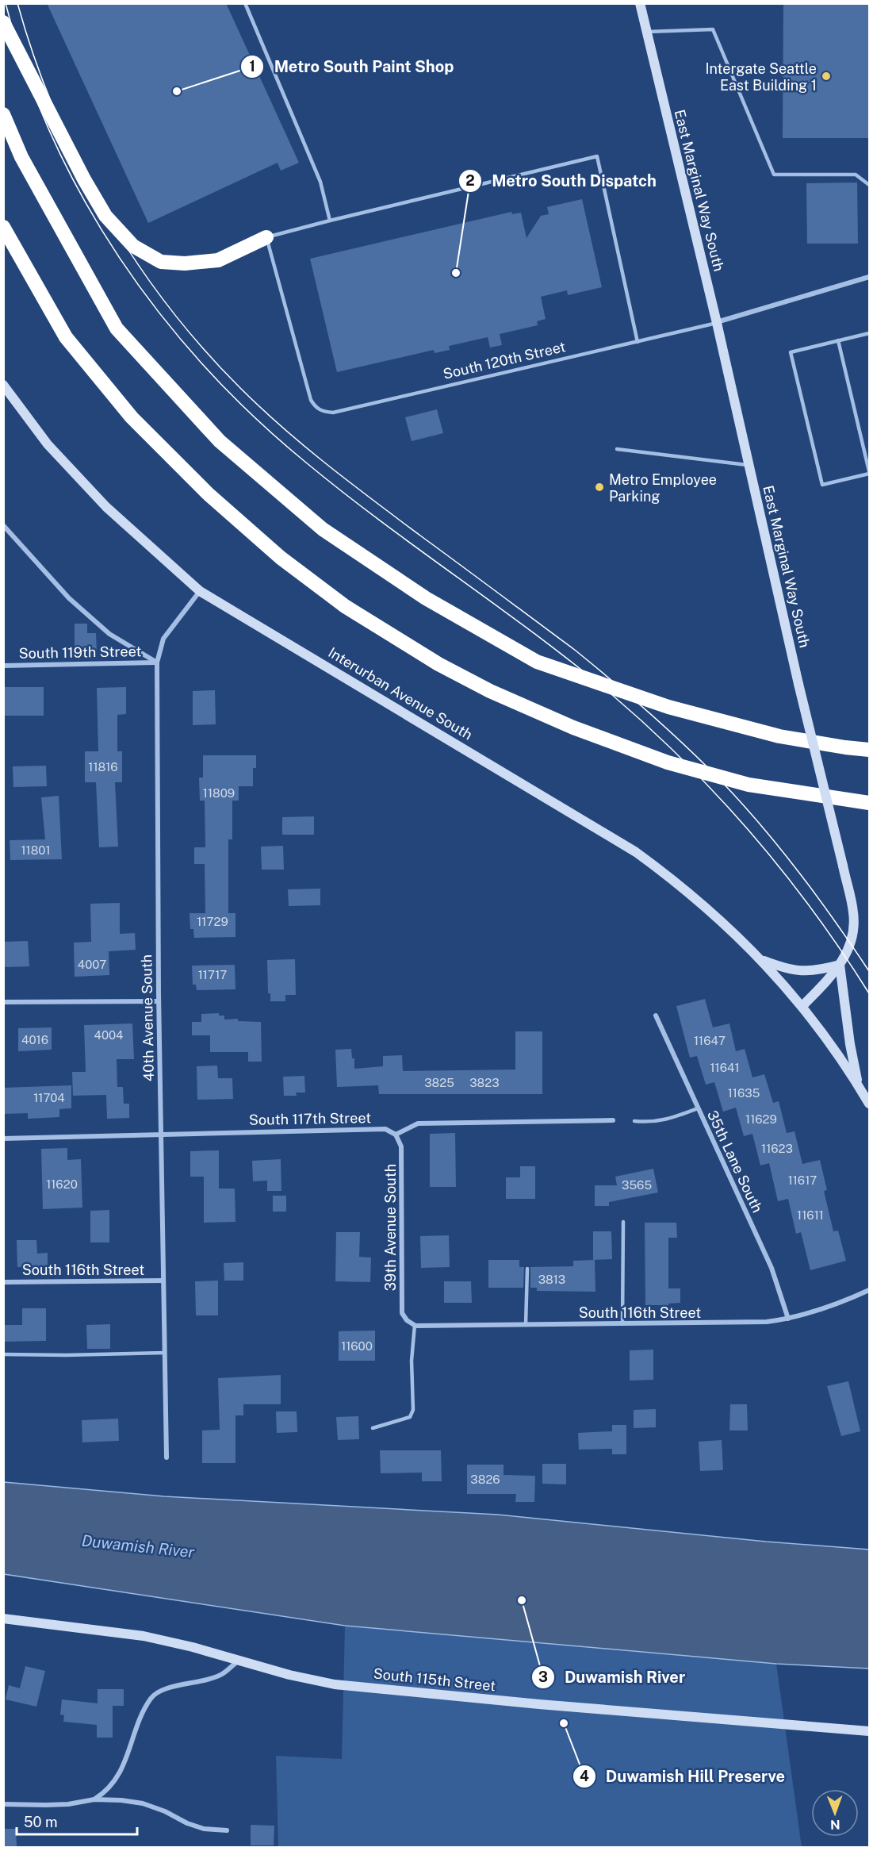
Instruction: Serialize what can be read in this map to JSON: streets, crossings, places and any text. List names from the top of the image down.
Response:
{
  "streets": {
    "street": [
      "East Marginal Way South",
      "South 120th Street",
      "South 119th Street",
      "Interurban Avenue South",
      "40th Avenue South",
      "South 117th Street",
      "35th Lane South",
      "39th Avenue South",
      "South 116th Street",
      "South 115th Street"
    ]
  },
  "crossings": [
    ["East Marginal Way South", "South 120th Street"],
    ["East Marginal Way South", "Interurban Avenue South"],
    ["South 119th Street", "40th Avenue South"],
    ["Interurban Avenue South", "40th Avenue South"],
    ["40th Avenue South", "South 117th Street"],
    ["40th Avenue South", "South 116th Street"],
    ["South 117th Street", "39th Avenue South"],
    ["35th Lane South", "South 116th Street"],
    ["39th Avenue South", "South 116th Street"]
  ],
  "water": ["Duwamish River"],
  "places": [
    "Intergate Seattle East Building 1",
    "Metro South Paint Shop",
    "Metro South Dispatch",
    "Metro Employee Parking",
    "Duwamish River",
    "Duwamish Hill Preserve"
  ],
  "house_numbers": [
    "11816",
    "11809",
    "11801",
    "11729",
    "4007",
    "11717",
    "4004",
    "4016",
    "11647",
    "11641",
    "3825",
    "3823",
    "11635",
    "11704",
    "11629",
    "11623",
    "11617",
    "11620",
    "3565",
    "11611",
    "3813",
    "11600",
    "3826"
  ],
  "scale_bar": "50 m",
  "north": "bottom"
}
